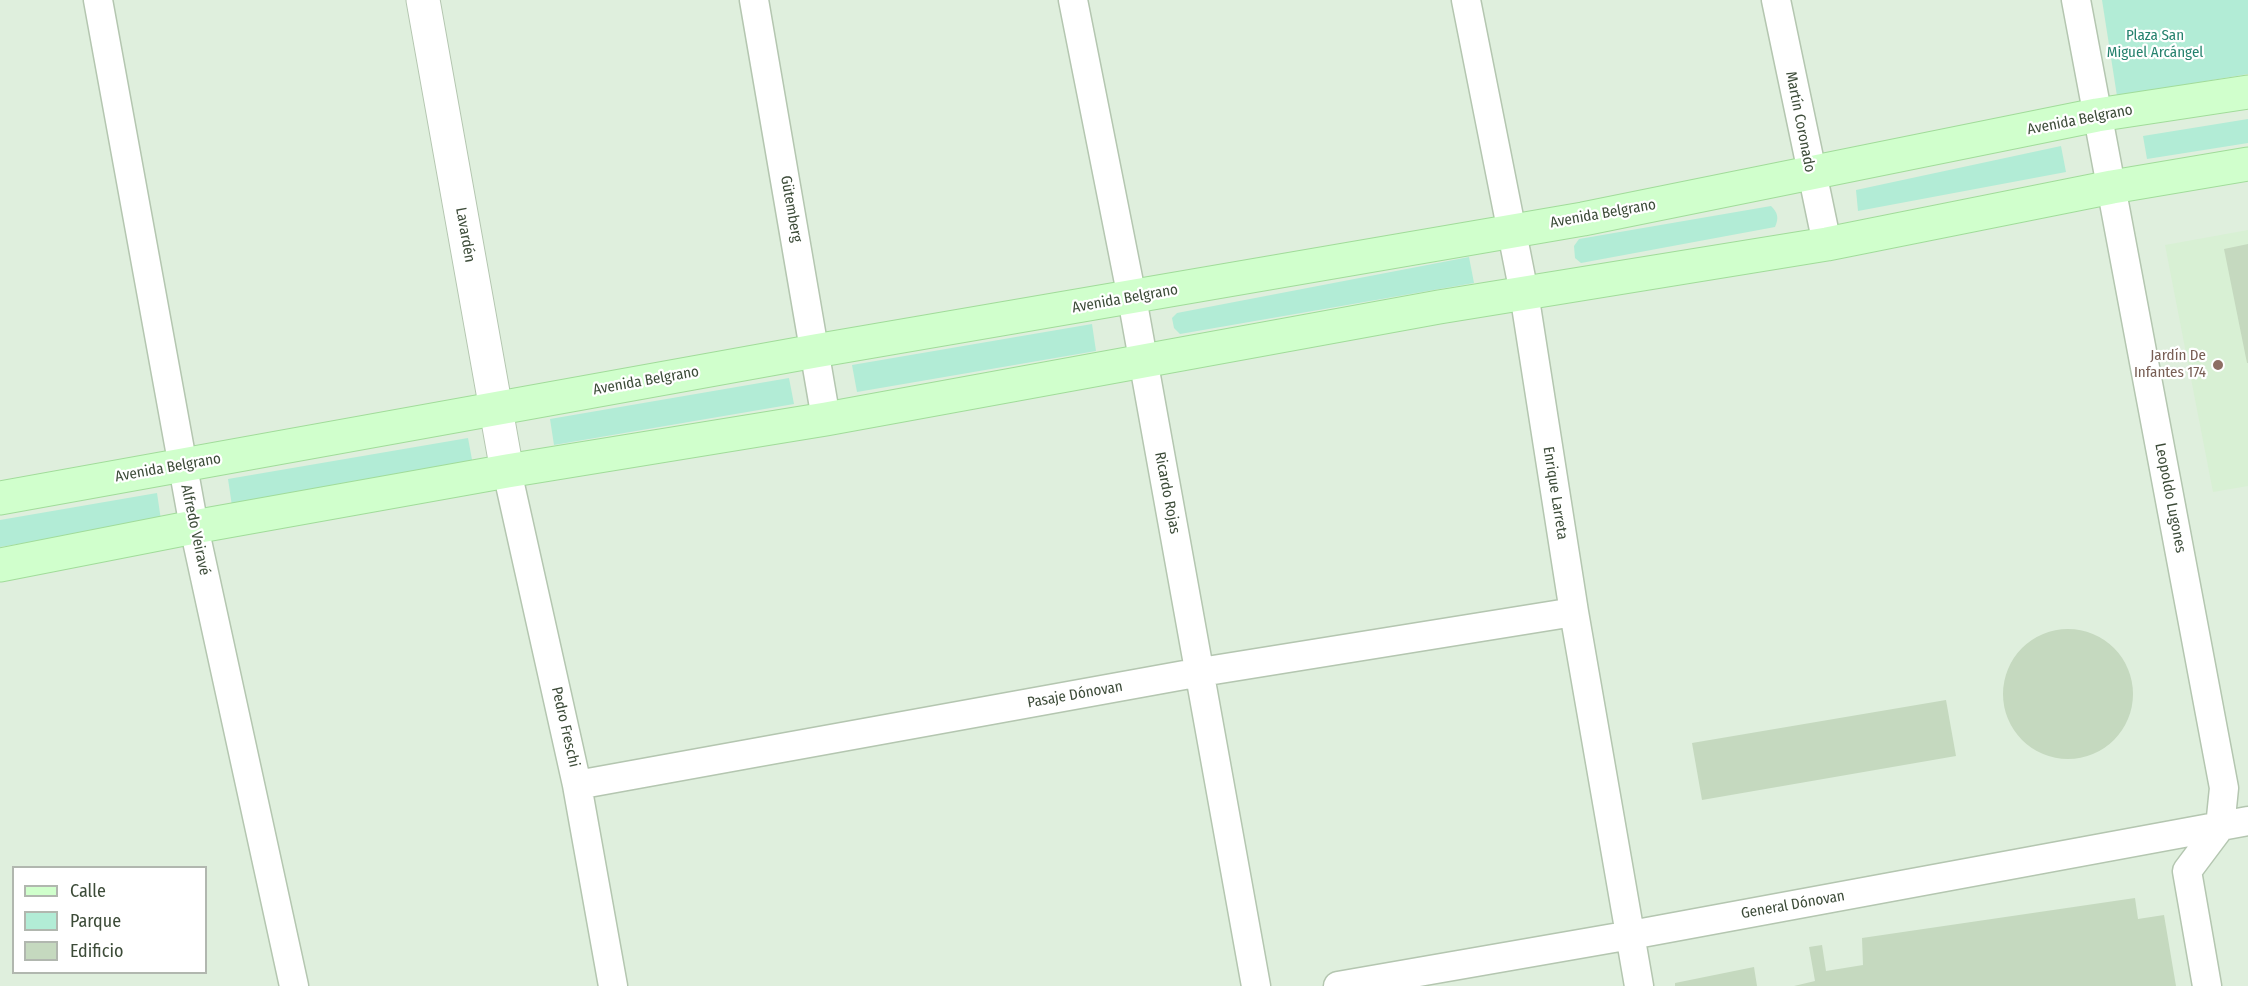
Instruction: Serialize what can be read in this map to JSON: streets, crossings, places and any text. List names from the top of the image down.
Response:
{
  "streets": {
    "main road": ["Avenida Belgrano"],
    "street": [
      "Martín Coronado",
      "Gütemberg",
      "Lavardén",
      "Ricardo Rojas",
      "Enrique Larreta",
      "Leopoldo Lugones",
      "Alfredo Veiravé",
      "Pasaje Dónovan",
      "Pedro Freschi",
      "General Dónovan"
    ]
  },
  "crossings": [
    ["Avenida Belgrano", "Martín Coronado"],
    ["Avenida Belgrano", "Gütemberg"],
    ["Avenida Belgrano", "Lavardén"],
    ["Avenida Belgrano", "Ricardo Rojas"],
    ["Avenida Belgrano", "Enrique Larreta"],
    ["Avenida Belgrano", "Leopoldo Lugones"],
    ["Avenida Belgrano", "Alfredo Veiravé"],
    ["Lavardén", "Pedro Freschi"],
    ["Ricardo Rojas", "Pasaje Dónovan"],
    ["Enrique Larreta", "Pasaje Dónovan"],
    ["Enrique Larreta", "General Dónovan"],
    ["Leopoldo Lugones", "General Dónovan"],
    ["Pasaje Dónovan", "Pedro Freschi"]
  ],
  "parks": ["Plaza San Miguel Arcángel"],
  "places": ["Jardín De Infantes 174"],
  "legend": ["Calle", "Parque", "Edificio"]
}
